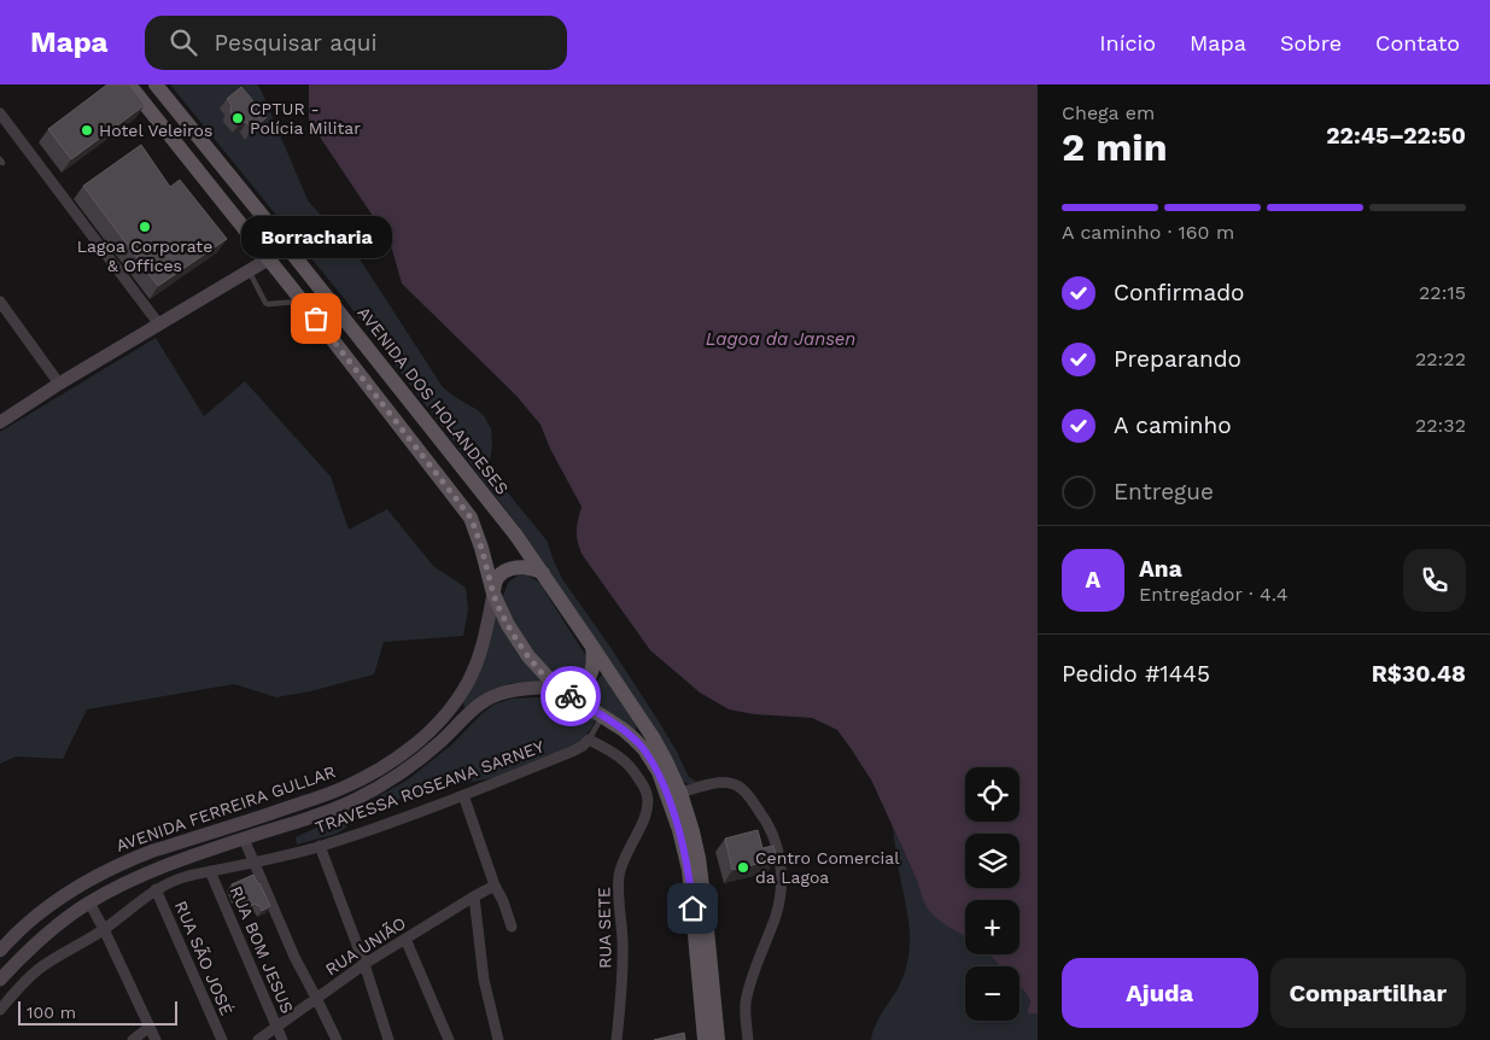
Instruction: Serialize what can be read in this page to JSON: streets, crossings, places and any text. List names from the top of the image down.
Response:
{
  "streets": {
    "main road": ["AVENIDA DOS HOLANDESES", "AVENIDA FERREIRA GULLAR"],
    "street": [
      "TRAVESSA ROSEANA SARNEY",
      "RUA SETE",
      "RUA UNIÃO",
      "RUA BOM JESUS",
      "RUA SÃO JOSÉ"
    ]
  },
  "crossings": [
    ["TRAVESSA ROSEANA SARNEY", "RUA SETE"],
    ["TRAVESSA ROSEANA SARNEY", "RUA BOM JESUS"],
    ["TRAVESSA ROSEANA SARNEY", "RUA SÃO JOSÉ"],
    ["RUA UNIÃO", "RUA BOM JESUS"]
  ],
  "water": ["Lagoa da Jansen"],
  "places": [
    "CPTUR - Polícia Militar",
    "Hotel Veleiros",
    "Lagoa Corporate & Offices",
    "Borracharia",
    "Centro Comercial da Lagoa"
  ],
  "scale_bar": "100 m",
  "page": {
    "header": "Mapa",
    "search": "Pesquisar aqui",
    "nav": [
      "Início",
      "Mapa",
      "Sobre",
      "Contato"
    ],
    "heading": ["2 min", "Chega em", "22:45–22:50"],
    "panel": [
      "Ana",
      "Entregador · 4.4",
      "Pedido #1445",
      "R$30.48"
    ],
    "bar": "A caminho · 160 m",
    "bubble": "Borracharia",
    "list": [
      ["Confirmado", "22:15"],
      ["Preparando", "22:22"],
      ["A caminho", "22:32"],
      "Entregue"
    ],
    "round": "A",
    "map_buttons": ["+", "−"],
    "buttons": ["Ajuda", "Compartilhar"],
    "scale": "100 m"
  }
}
